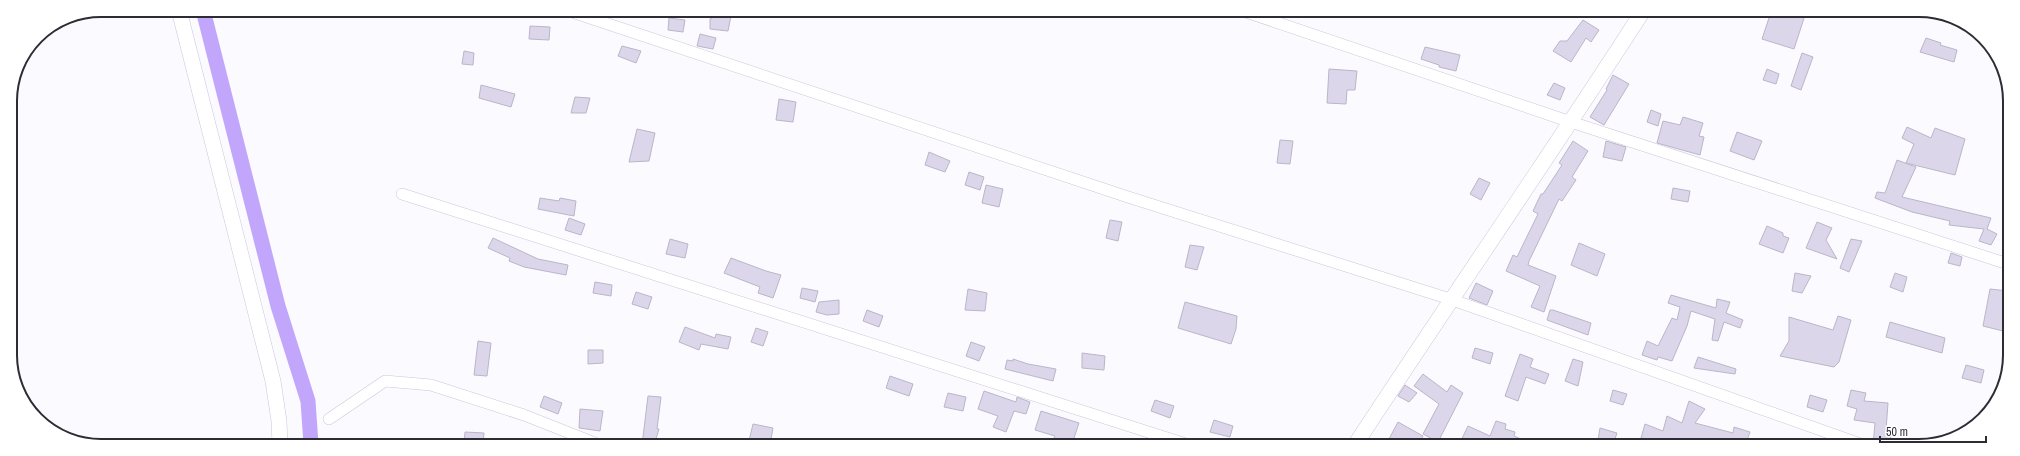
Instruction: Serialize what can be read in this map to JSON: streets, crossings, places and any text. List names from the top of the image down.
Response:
{
  "scale_bar": "50 m"
}
